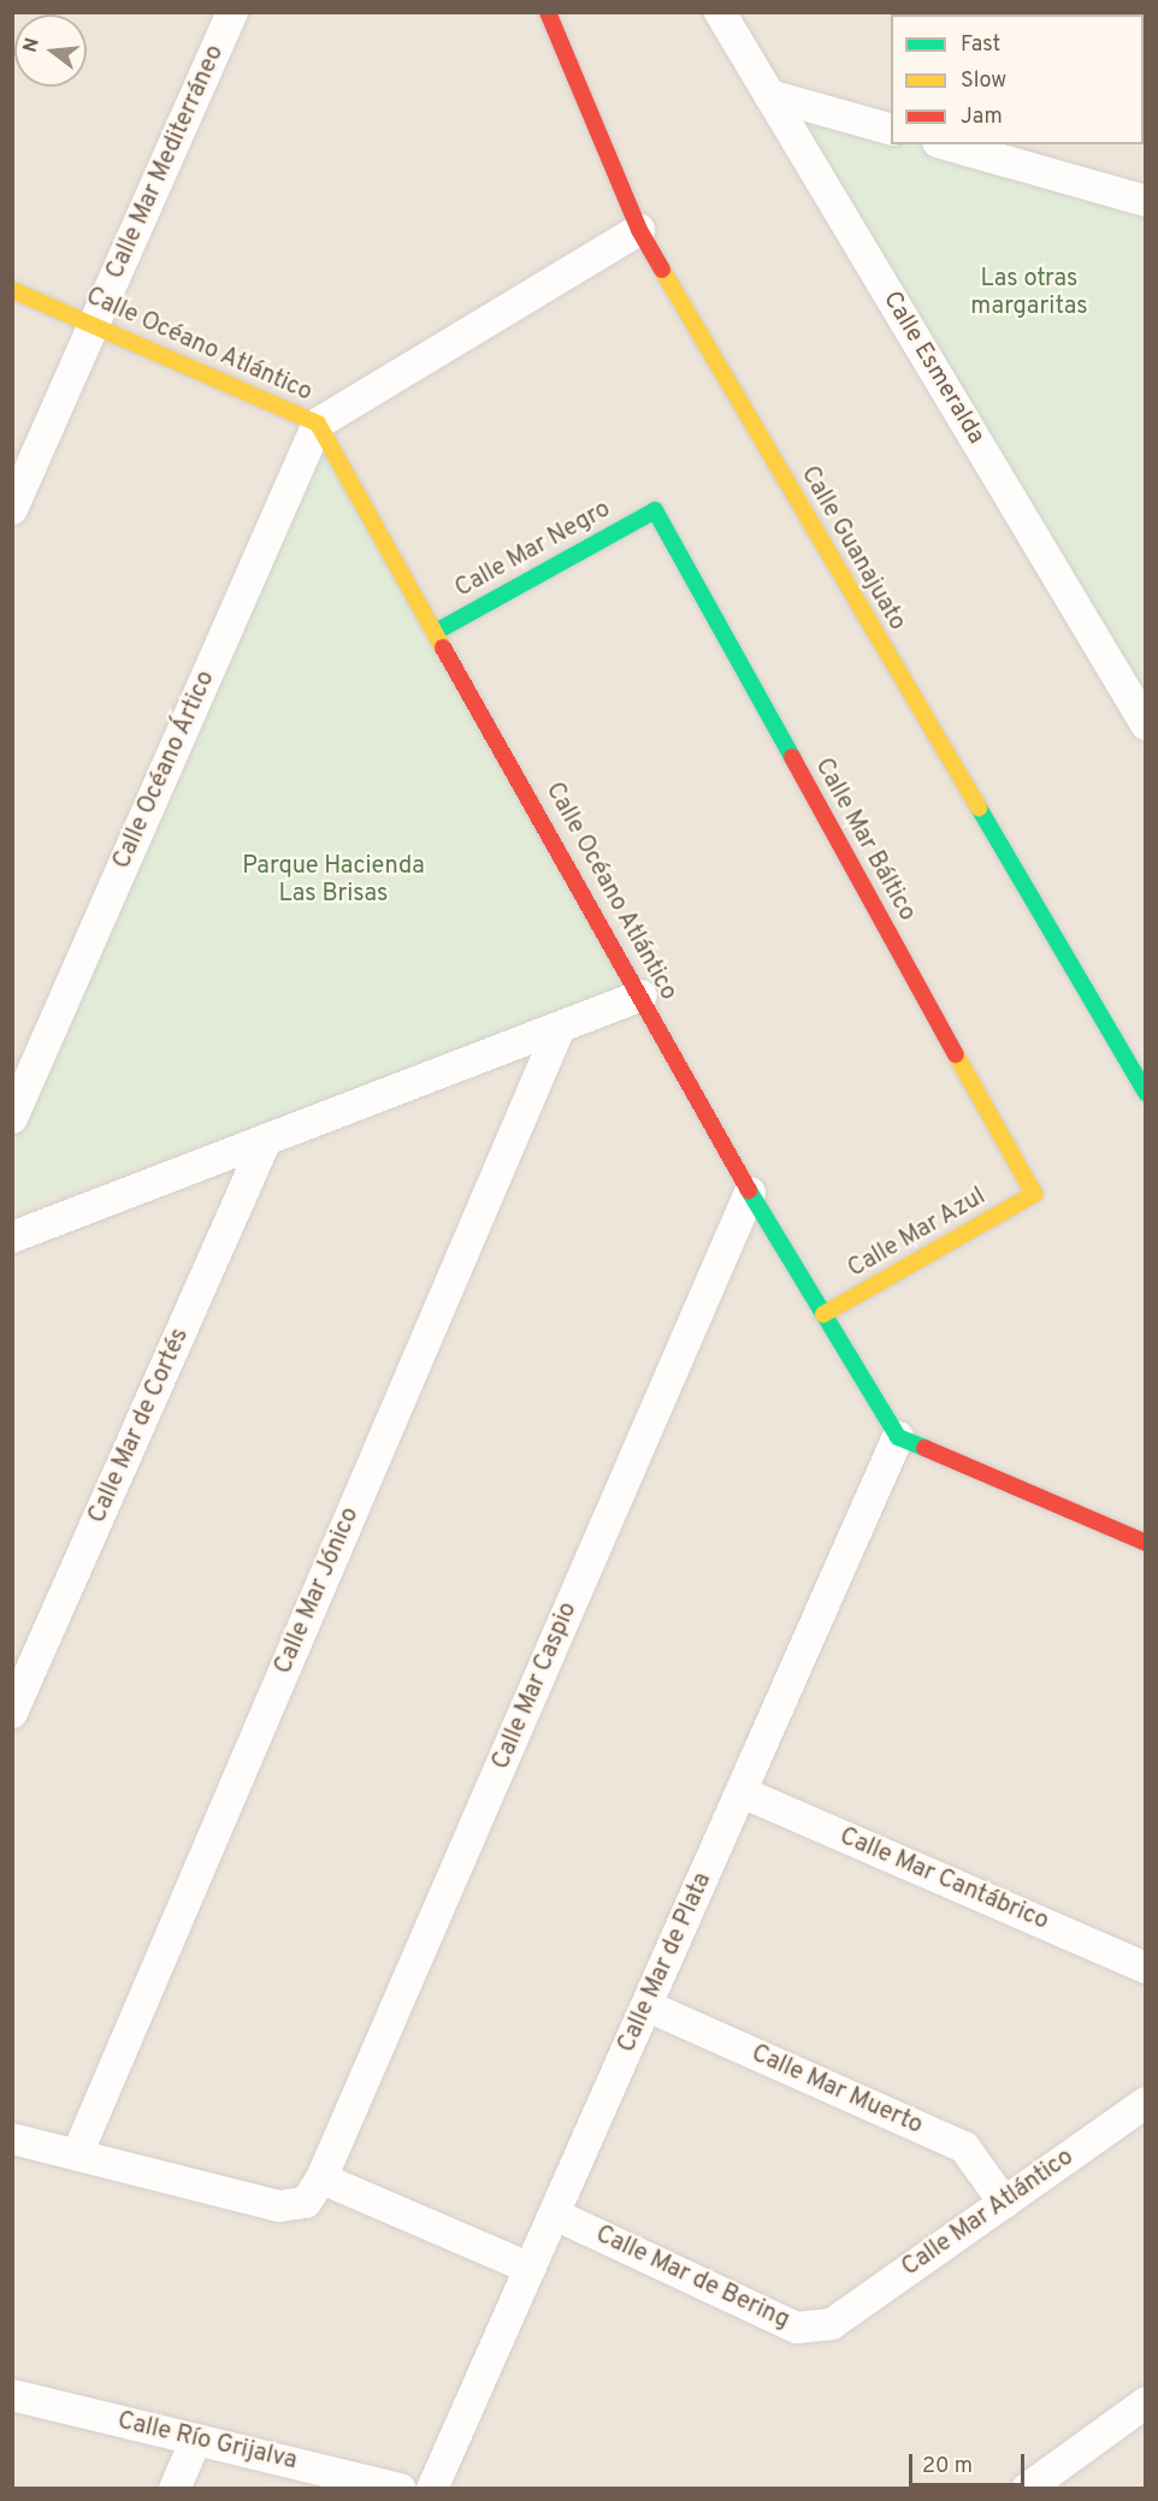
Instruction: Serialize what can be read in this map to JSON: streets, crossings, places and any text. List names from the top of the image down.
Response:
{
  "streets": {
    "street": [
      "Calle Mar Mediterráneo",
      "Calle Océano Atlántico",
      "Calle Esmeralda",
      "Calle Guanajuato",
      "Calle Mar Negro",
      "Calle Océano Ártico",
      "Calle Mar Báltico",
      "Calle Mar Azul",
      "Calle Mar de Cortés",
      "Calle Mar Jónico",
      "Calle Mar Caspio",
      "Calle Mar Cantábrico",
      "Calle Mar de Plata",
      "Calle Mar Muerto",
      "Calle Mar Atlántico",
      "Calle Mar de Bering",
      "Calle Río Grijalva"
    ]
  },
  "crossings": [
    ["Calle Mar Mediterráneo", "Calle Océano Atlántico"],
    ["Calle Océano Atlántico", "Calle Mar Negro"],
    ["Calle Océano Atlántico", "Calle Océano Ártico"],
    ["Calle Océano Atlántico", "Calle Mar Azul"],
    ["Calle Océano Atlántico", "Calle Mar Caspio"],
    ["Calle Océano Atlántico", "Calle Mar de Plata"],
    ["Calle Mar Negro", "Calle Mar Báltico"],
    ["Calle Mar Báltico", "Calle Mar Azul"],
    ["Calle Mar Jónico", "Calle Mar Caspio"],
    ["Calle Mar Cantábrico", "Calle Mar de Plata"],
    ["Calle Mar de Plata", "Calle Mar Muerto"],
    ["Calle Mar de Plata", "Calle Mar de Bering"],
    ["Calle Mar Muerto", "Calle Mar Atlántico"],
    ["Calle Mar Atlántico", "Calle Mar de Bering"]
  ],
  "parks": ["Las otras margaritas", "Parque Hacienda Las Brisas"],
  "legend": ["Fast", "Slow", "Jam"],
  "scale_bar": "20 m",
  "north": "left"
}
